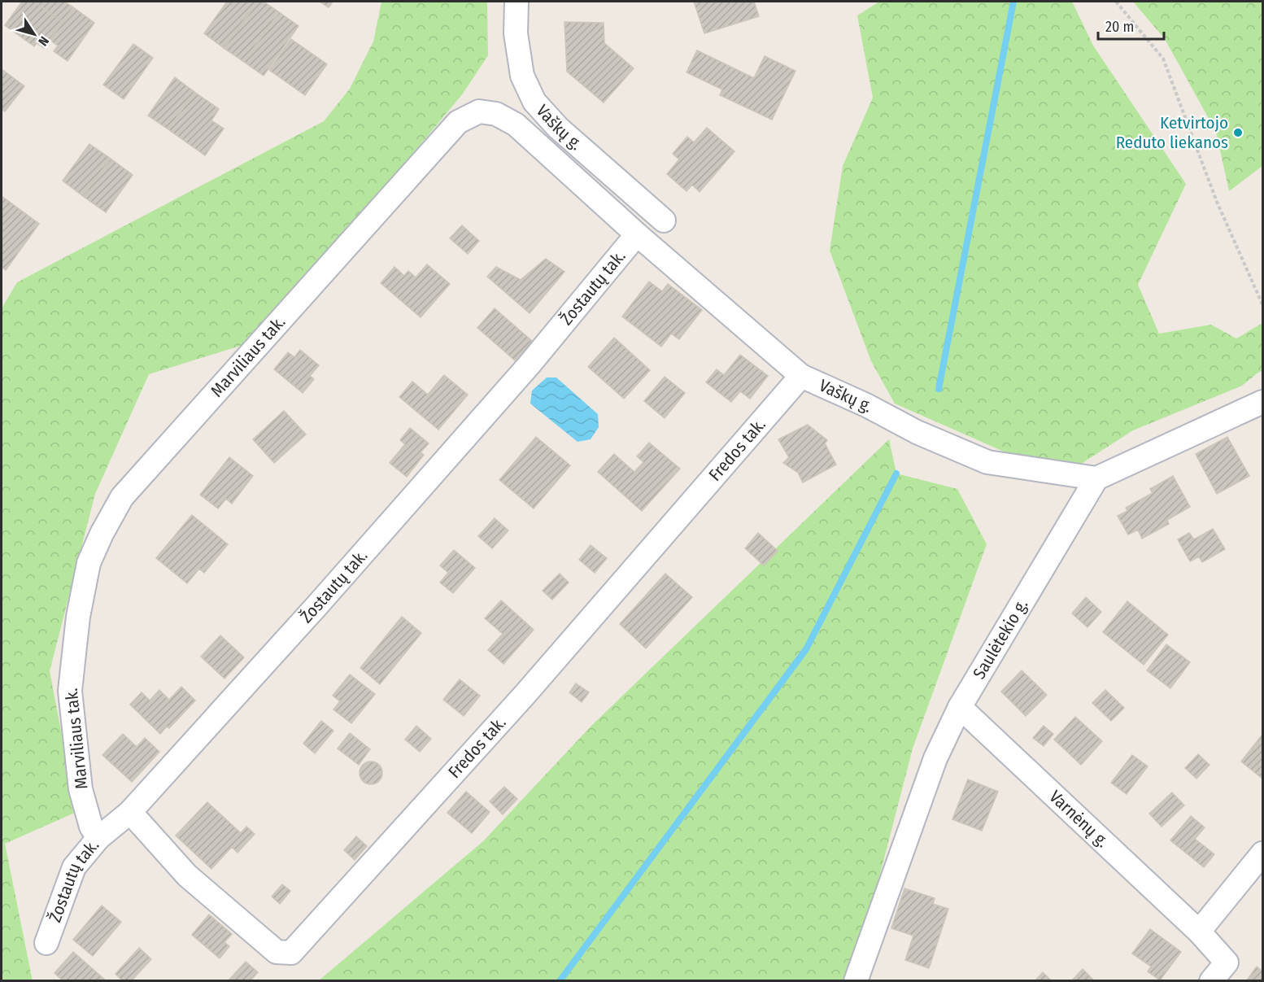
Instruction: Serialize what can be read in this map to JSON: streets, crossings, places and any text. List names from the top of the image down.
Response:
{
  "streets": {
    "street": [
      "Vaškų g.",
      "Žostautų tak.",
      "Marviliaus tak.",
      "Fredos tak.",
      "Saulėtekio g.",
      "Varnėnų g."
    ]
  },
  "crossings": [
    ["Vaškų g.", "Žostautų tak."],
    ["Vaškų g.", "Marviliaus tak."],
    ["Vaškų g.", "Fredos tak."],
    ["Vaškų g.", "Saulėtekio g."],
    ["Žostautų tak.", "Marviliaus tak."],
    ["Žostautų tak.", "Fredos tak."],
    ["Saulėtekio g.", "Varnėnų g."]
  ],
  "places": ["Ketvirtojo Reduto liekanos"],
  "scale_bar": "20 m",
  "north": "bottom right"
}
